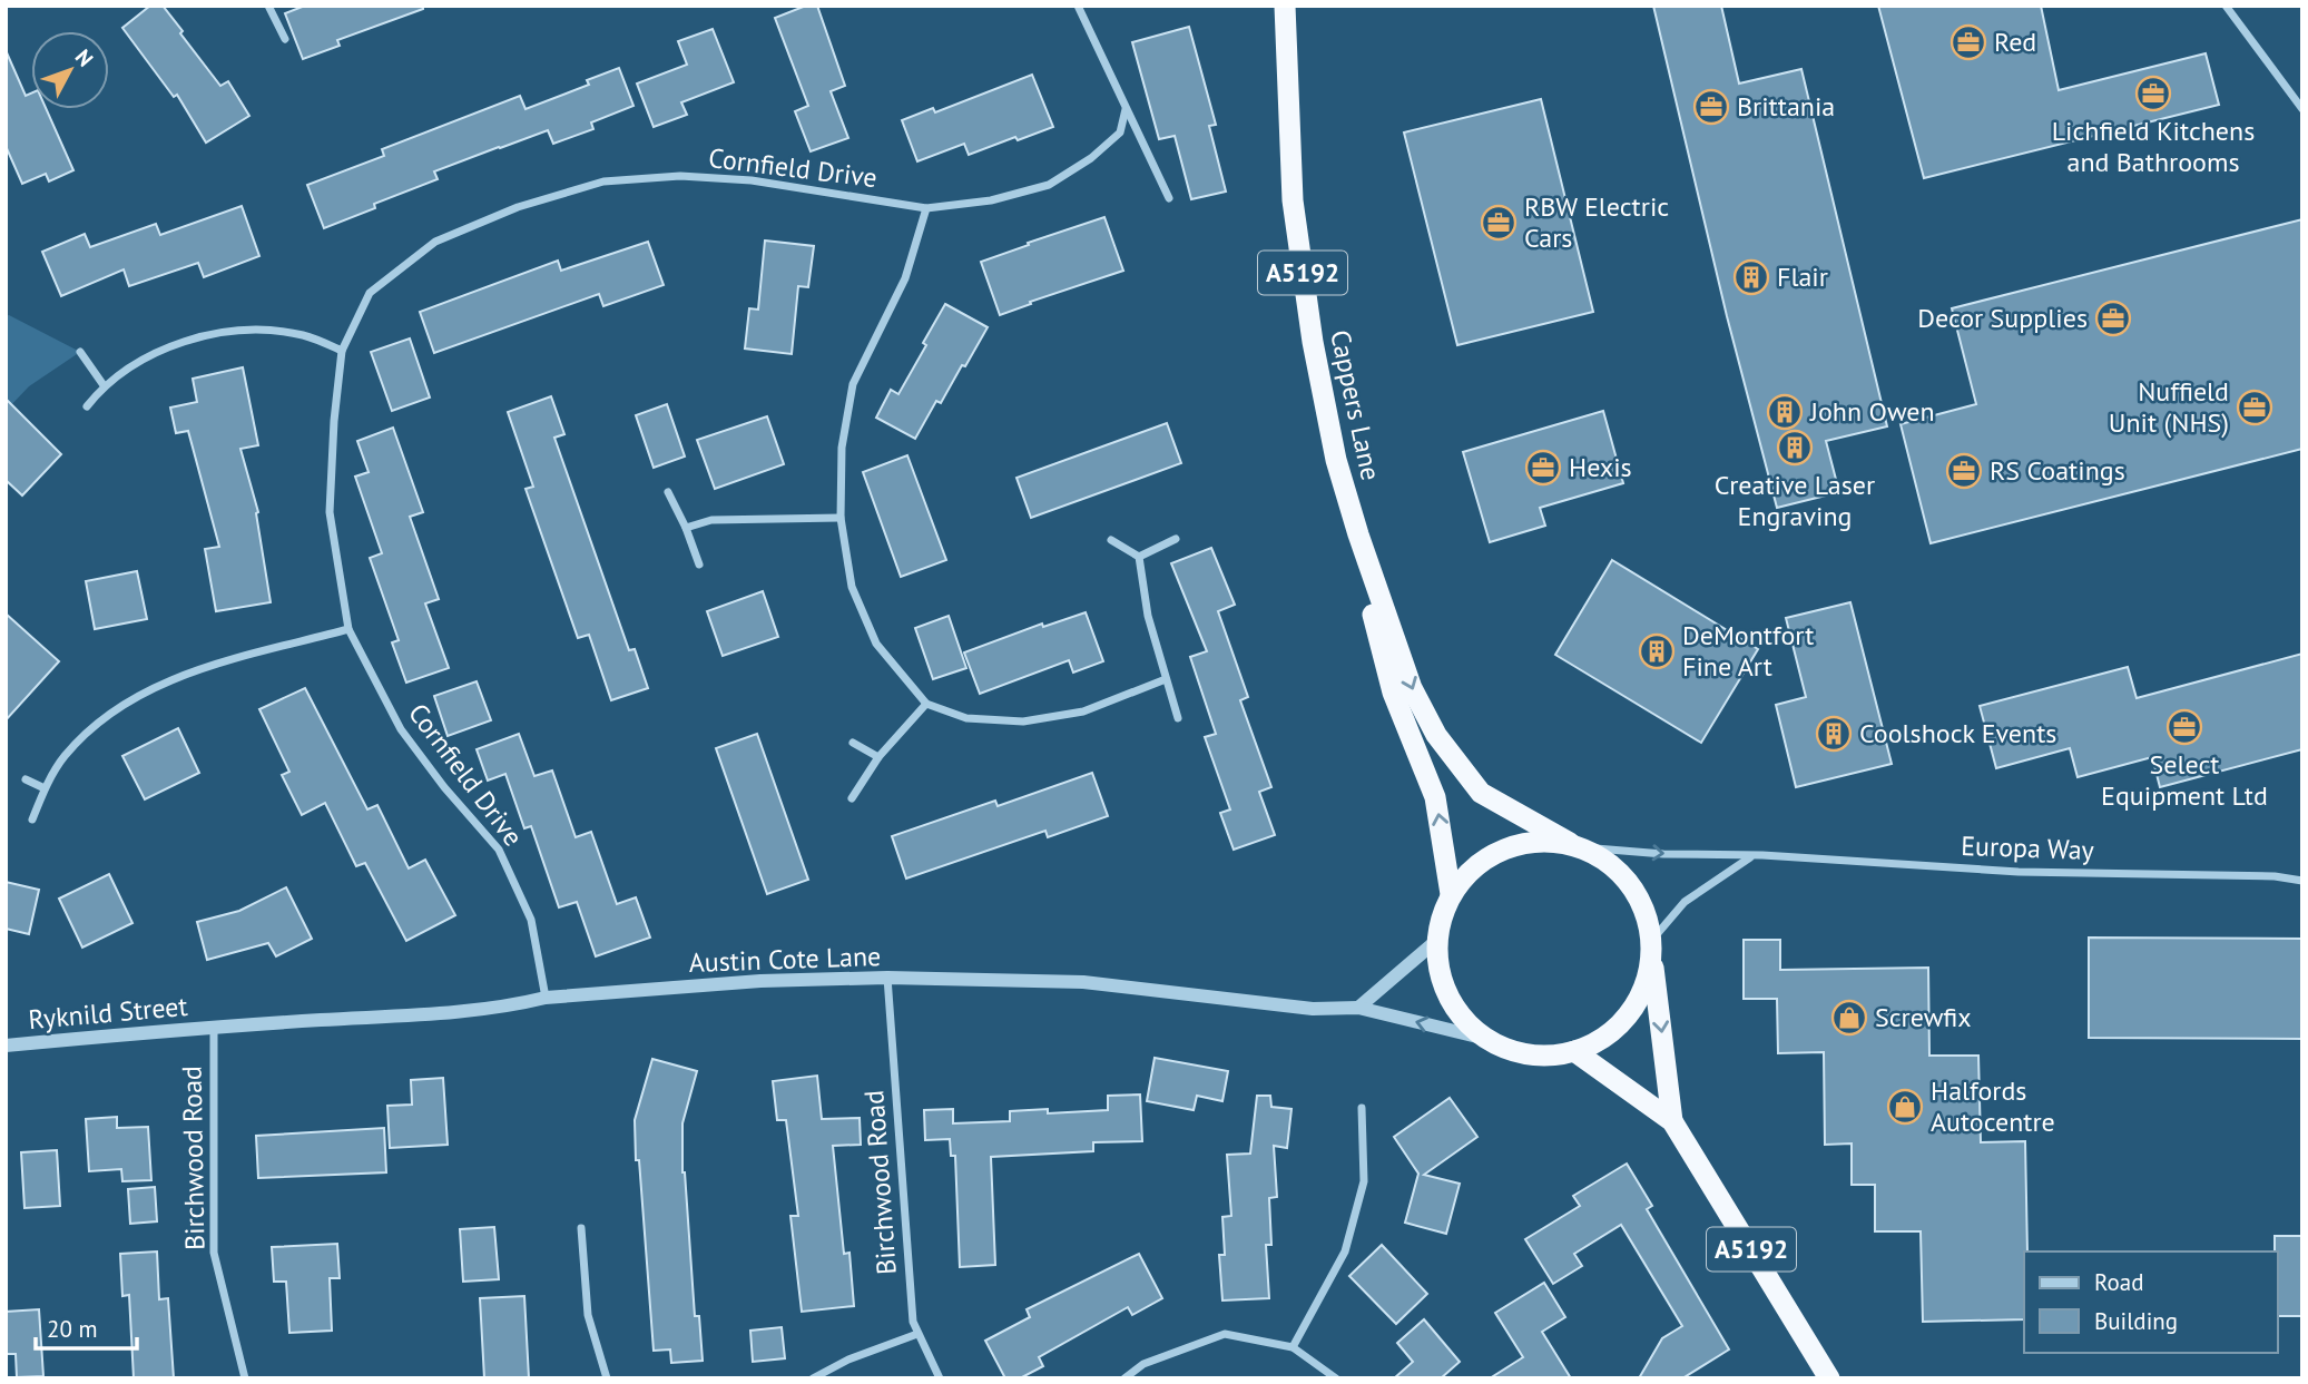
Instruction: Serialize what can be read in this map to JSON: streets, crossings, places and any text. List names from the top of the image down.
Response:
{
  "streets": {
    "highway": ["A5192", "Cappers Lane"],
    "street": [
      "Cornfield Drive",
      "Europa Way",
      "Austin Cote Lane",
      "Ryknild Street",
      "Birchwood Road"
    ]
  },
  "crossings": [
    ["Cornfield Drive", "Austin Cote Lane"],
    ["A5192", "Cappers Lane"],
    ["A5192", "Europa Way"],
    ["A5192", "Austin Cote Lane"],
    ["Cappers Lane", "Europa Way"],
    ["Cappers Lane", "Austin Cote Lane"],
    ["Europa Way", "Austin Cote Lane"],
    ["Austin Cote Lane", "Ryknild Street"],
    ["Austin Cote Lane", "Birchwood Road"],
    ["Ryknild Street", "Birchwood Road"]
  ],
  "places": {
    "office": [
      "Red",
      "Lichfield Kitchens and Bathrooms",
      "Brittania",
      "RBW Electric Cars",
      "Decor Supplies",
      "Nuffield Unit (NHS)",
      "Hexis",
      "RS Coatings",
      "Select Equipment Ltd"
    ],
    "building": [
      "Flair",
      "John Owen",
      "Creative Laser Engraving",
      "DeMontfort Fine Art",
      "Coolshock Events"
    ],
    "shop": ["Screwfix", "Halfords Autocentre"]
  },
  "legend": ["Road", "Building"],
  "scale_bar": "20 m",
  "north": "top right"
}
